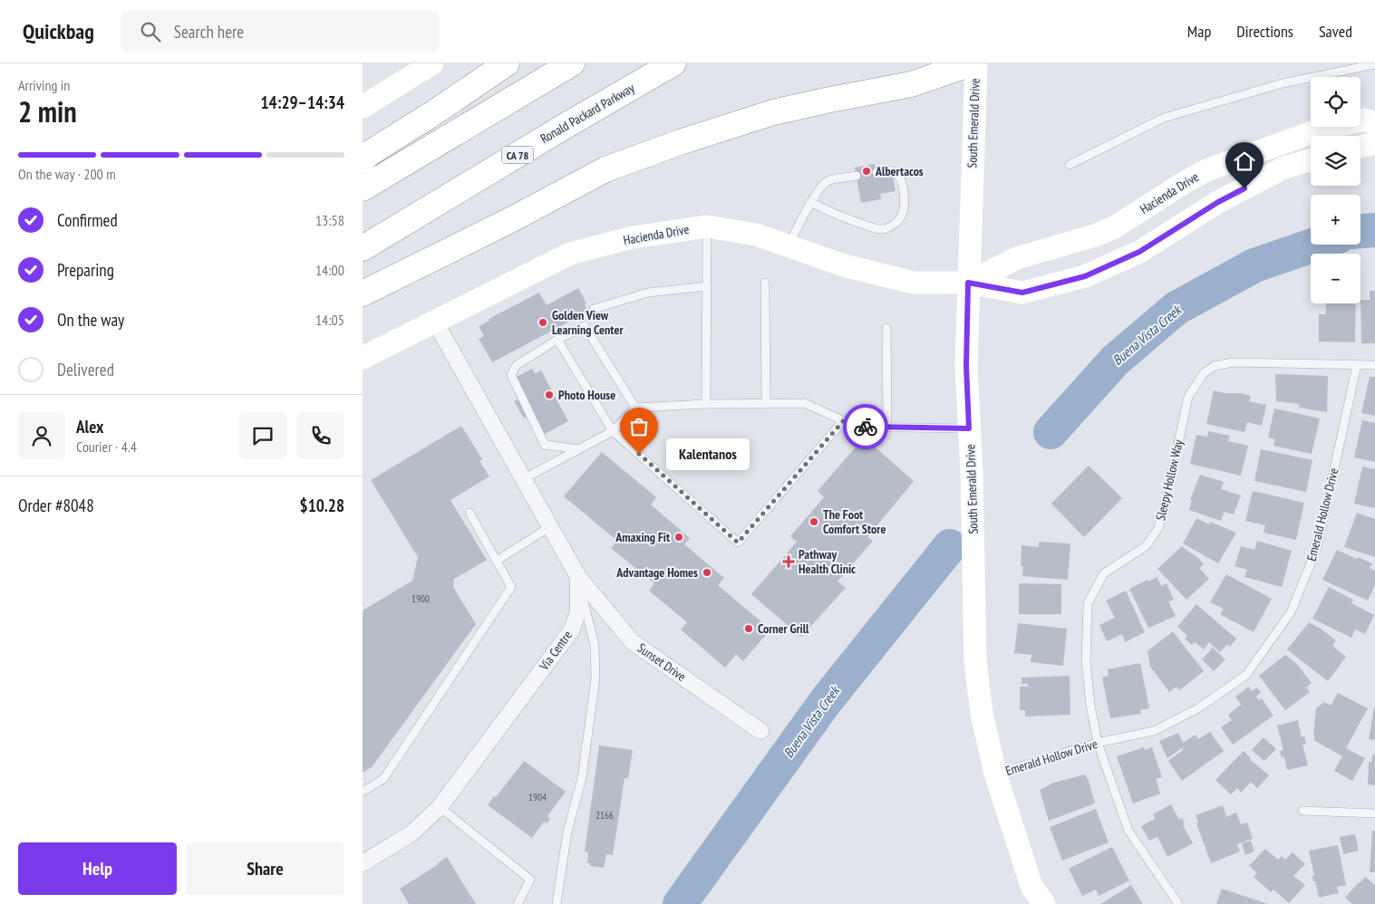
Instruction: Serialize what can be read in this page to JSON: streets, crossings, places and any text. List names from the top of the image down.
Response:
{
  "streets": {
    "highway": ["Ronald Packard Parkway", "CA 78"],
    "main road": ["South Emerald Drive", "Hacienda Drive"],
    "street": ["Via Centre", "Sunset Drive"],
    "lane": ["Sleepy Hollow Way", "Emerald Hollow Drive"]
  },
  "crossings": [
    ["South Emerald Drive", "Hacienda Drive"],
    ["South Emerald Drive", "Emerald Hollow Drive"],
    ["Sleepy Hollow Way", "Emerald Hollow Drive"],
    ["Via Centre", "Sunset Drive"]
  ],
  "water": ["Buena Vista Creek"],
  "places": {
    "other": [
      "Albertacos",
      "Golden View Learning Center",
      "Photo House",
      "Kalentanos",
      "The Foot Comfort Store",
      "Amaxing Fit",
      "Advantage Homes",
      "Corner Grill"
    ],
    "health": ["Pathway Health Clinic"]
  },
  "house_numbers": ["1900", "1904", "2166"],
  "page": {
    "header": "Quickbag",
    "search": "Search here",
    "nav": ["Map", "Directions", "Saved"],
    "heading": ["2 min", "Arriving in", "14:29–14:34"],
    "panel": [
      "Alex",
      "Courier · 4.4",
      "Order #8048",
      "$10.28"
    ],
    "map_buttons": ["+", "−"],
    "bar": "On the way · 200 m",
    "list": [
      ["Confirmed", "13:58"],
      ["Preparing", "14:00"],
      ["On the way", "14:05"],
      "Delivered"
    ],
    "bubble": "Kalentanos",
    "buttons": ["Help", "Share"]
  }
}
